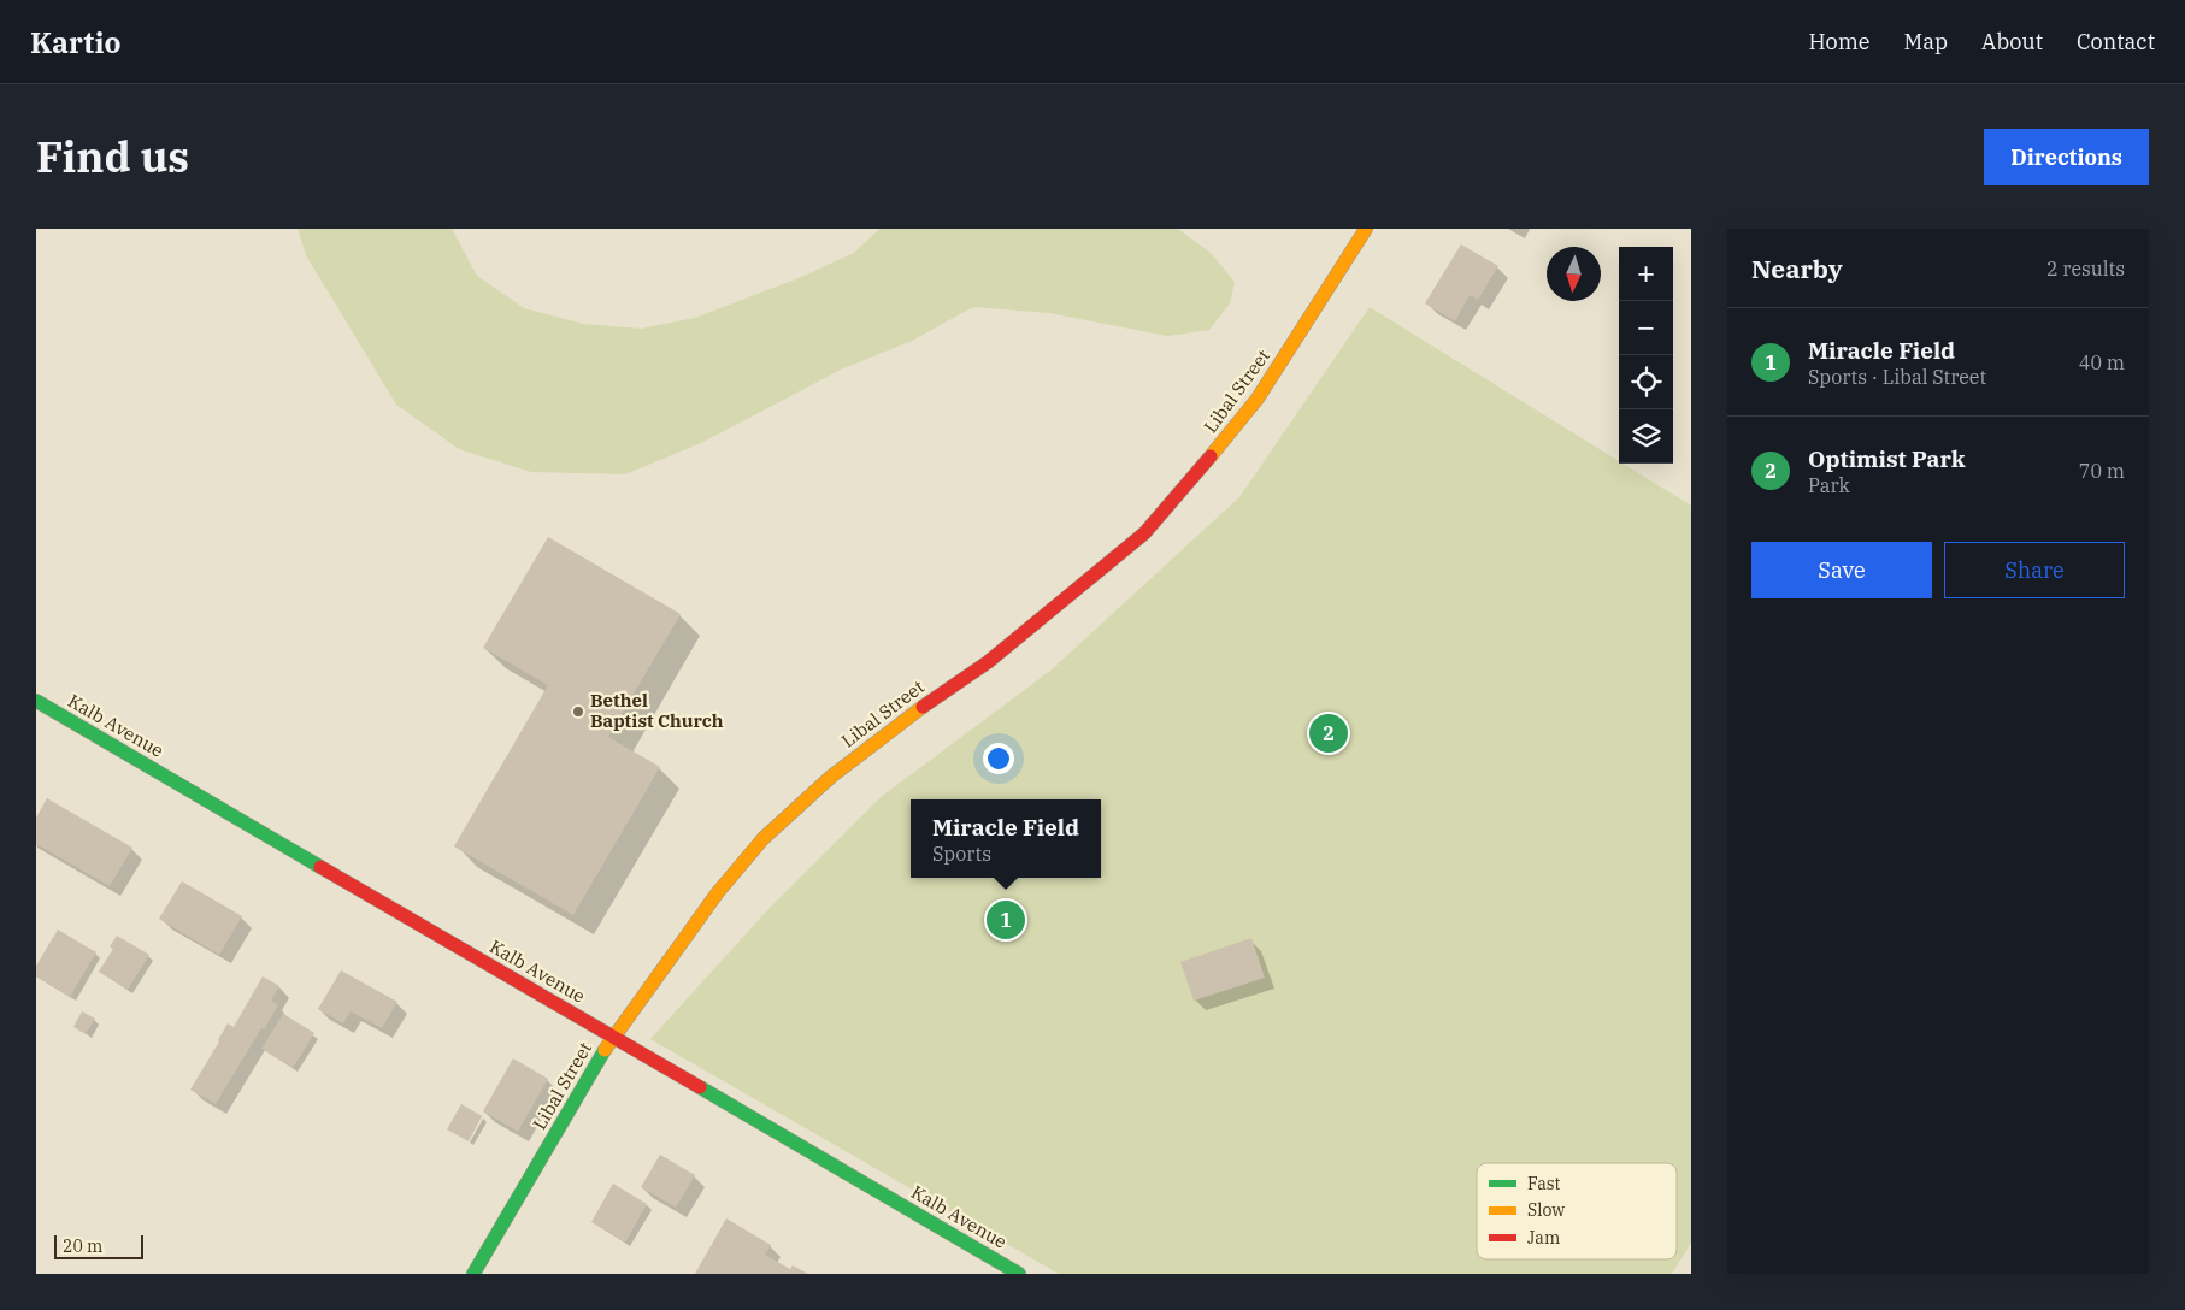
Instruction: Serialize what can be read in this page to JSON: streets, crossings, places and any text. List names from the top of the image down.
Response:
{
  "streets": {
    "street": ["Libal Street", "Kalb Avenue"]
  },
  "crossings": [
    ["Libal Street", "Kalb Avenue"]
  ],
  "places": ["Bethel Baptist Church"],
  "legend": ["Fast", "Slow", "Jam"],
  "scale_bar": "20 m",
  "north": "bottom",
  "page": {
    "header": "Kartio",
    "nav": [
      "Home",
      "Map",
      "About",
      "Contact"
    ],
    "title": "Find us",
    "buttons": [
      "Directions",
      ["Save", "Share"]
    ],
    "heading": ["Nearby", "2 results"],
    "map_buttons": ["+", "−"],
    "list": [
      {
        "mark": "1",
        "name": "Miracle Field",
        "note": "Sports · Libal Street",
        "value": "40 m"
      },
      {
        "mark": "2",
        "name": "Optimist Park",
        "note": "Park",
        "value": "70 m"
      }
    ],
    "pins": ["2", "1"],
    "popup": ["Miracle Field", "Sports"],
    "scale": "20 m"
  }
}
